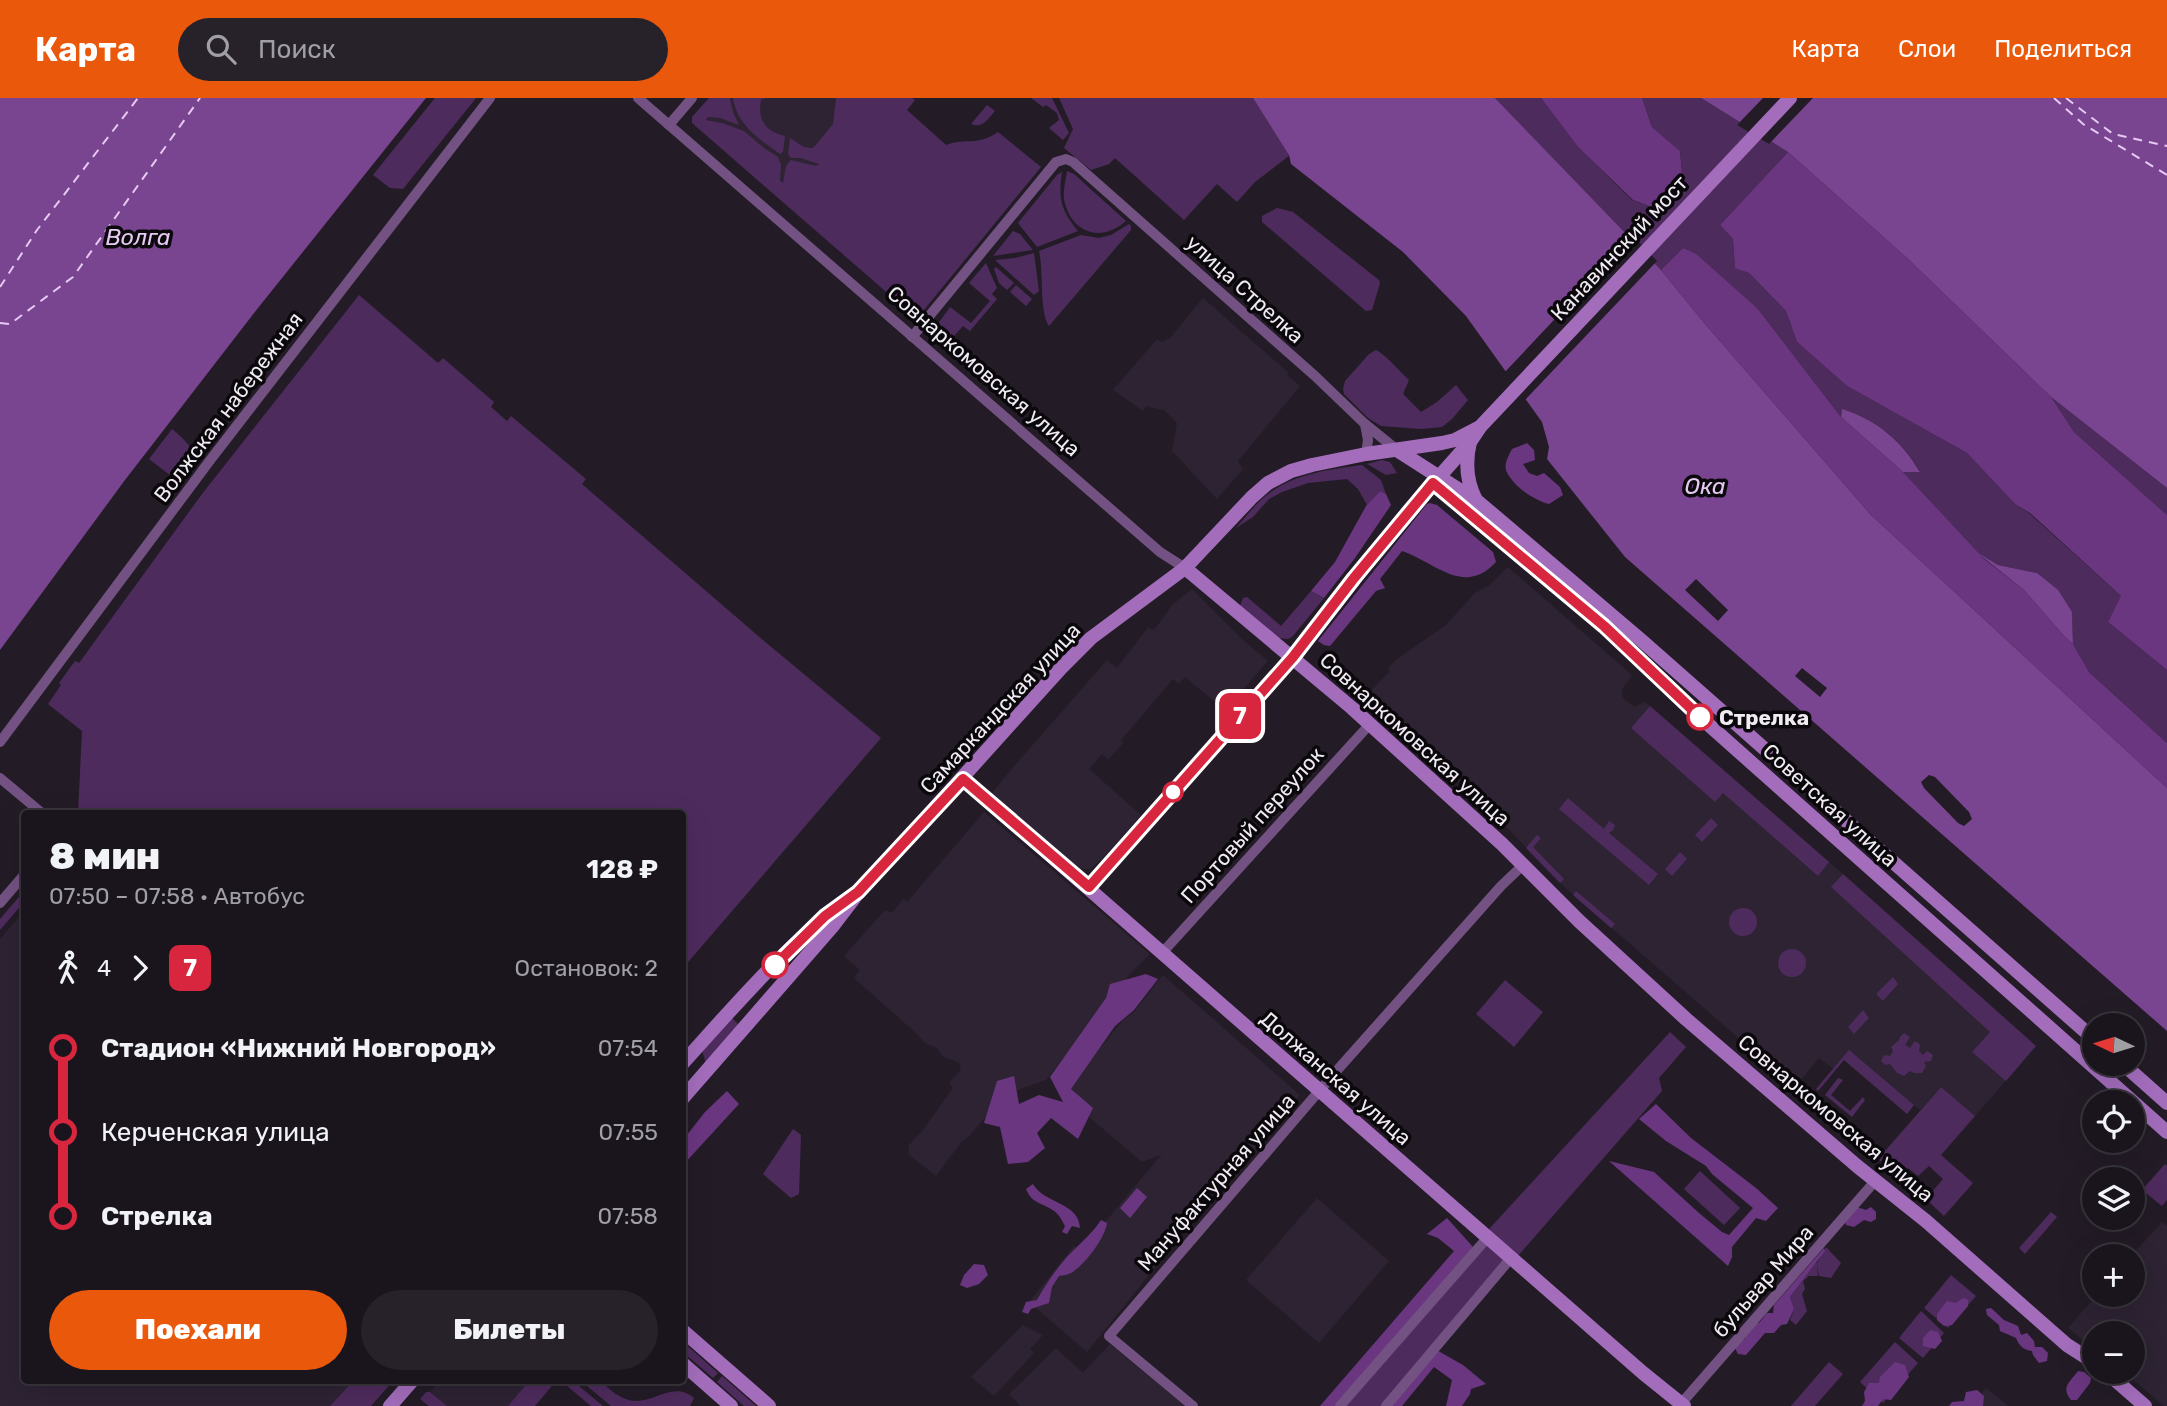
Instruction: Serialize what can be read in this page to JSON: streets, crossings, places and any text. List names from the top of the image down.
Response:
{
  "streets": {
    "main road": [
      "Канавинский мост",
      "Совнаркомовская улица",
      "Самаркандская улица",
      "Советская улица",
      "Должанская улица"
    ],
    "street": [
      "улица Стрелка",
      "Волжская набережная",
      "Портовый переулок",
      "Мануфактурная улица",
      "бульвар Мира"
    ]
  },
  "crossings": [
    ["Канавинский мост", "Самаркандская улица"],
    ["улица Стрелка", "Совнаркомовская улица"],
    ["улица Стрелка", "Самаркандская улица"],
    ["Совнаркомовская улица", "Самаркандская улица"],
    ["Совнаркомовская улица", "Портовый переулок"],
    ["Совнаркомовская улица", "Мануфактурная улица"],
    ["Совнаркомовская улица", "бульвар Мира"],
    ["Самаркандская улица", "Должанская улица"],
    ["Портовый переулок", "Должанская улица"],
    ["Должанская улица", "Мануфактурная улица"],
    ["Должанская улица", "бульвар Мира"]
  ],
  "water": ["Волга", "Ока"],
  "places": ["Стрелка"],
  "lines": ["bus line 7"],
  "north": "left",
  "page": {
    "header": "Карта",
    "search": "Поиск",
    "nav": ["Карта", "Слои", "Поделиться"],
    "on_map": "7",
    "heading": ["8 мин", "07:50 – 07:58 · Автобус", "128 ₽"],
    "legs": ["4", "7", "Остановок: 2"],
    "list": [
      {
        "name": "Стадион «Нижний Новгород»",
        "value": "07:54"
      },
      {
        "name": "Керченская улица",
        "value": "07:55"
      },
      {
        "name": "Стрелка",
        "value": "07:58"
      }
    ],
    "map_buttons": ["+", "−"],
    "buttons": ["Поехали", "Билеты"]
  }
}
